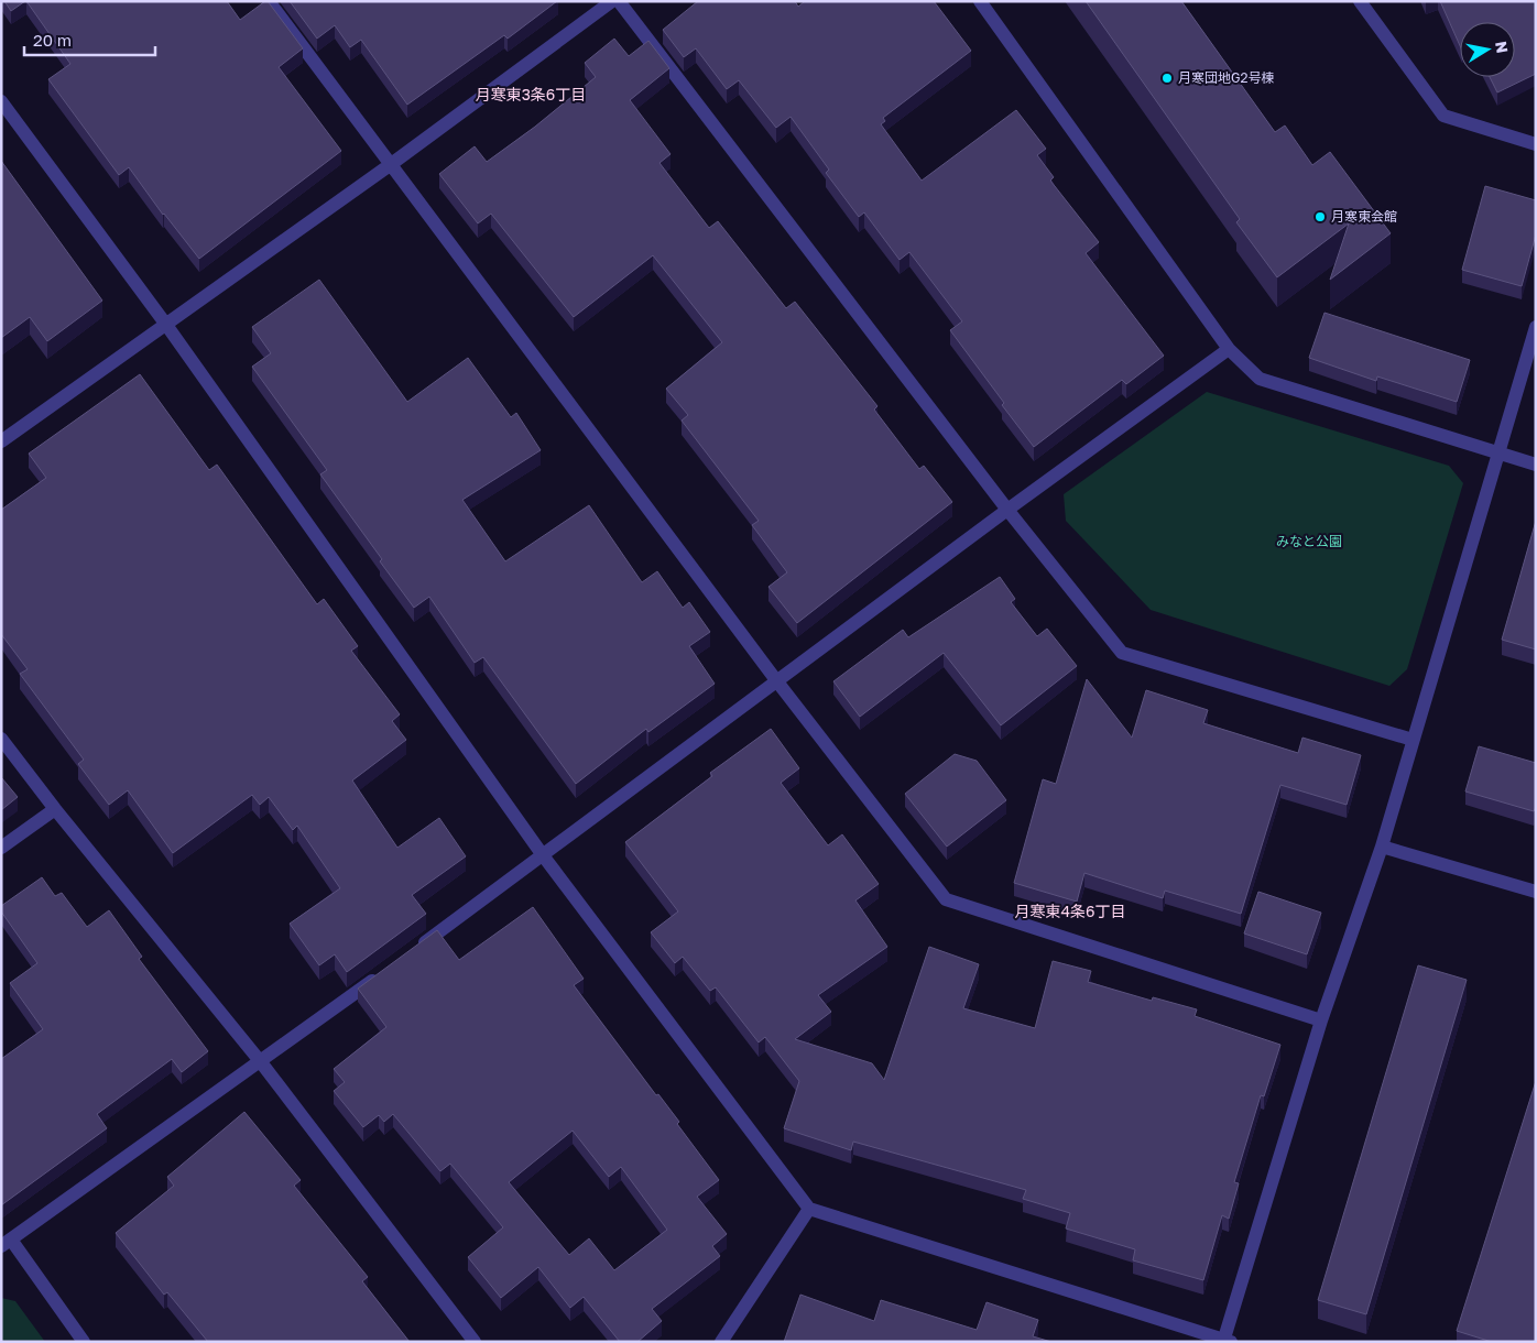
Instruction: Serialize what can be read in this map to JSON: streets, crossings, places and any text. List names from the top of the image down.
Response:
{
  "districts": ["月寒東3条6丁目", "月寒東4条6丁目"],
  "parks": ["みなと公園"],
  "places": ["月寒団地G2号棟", "月寒東会館"],
  "scale_bar": "20 m",
  "north": "right"
}
